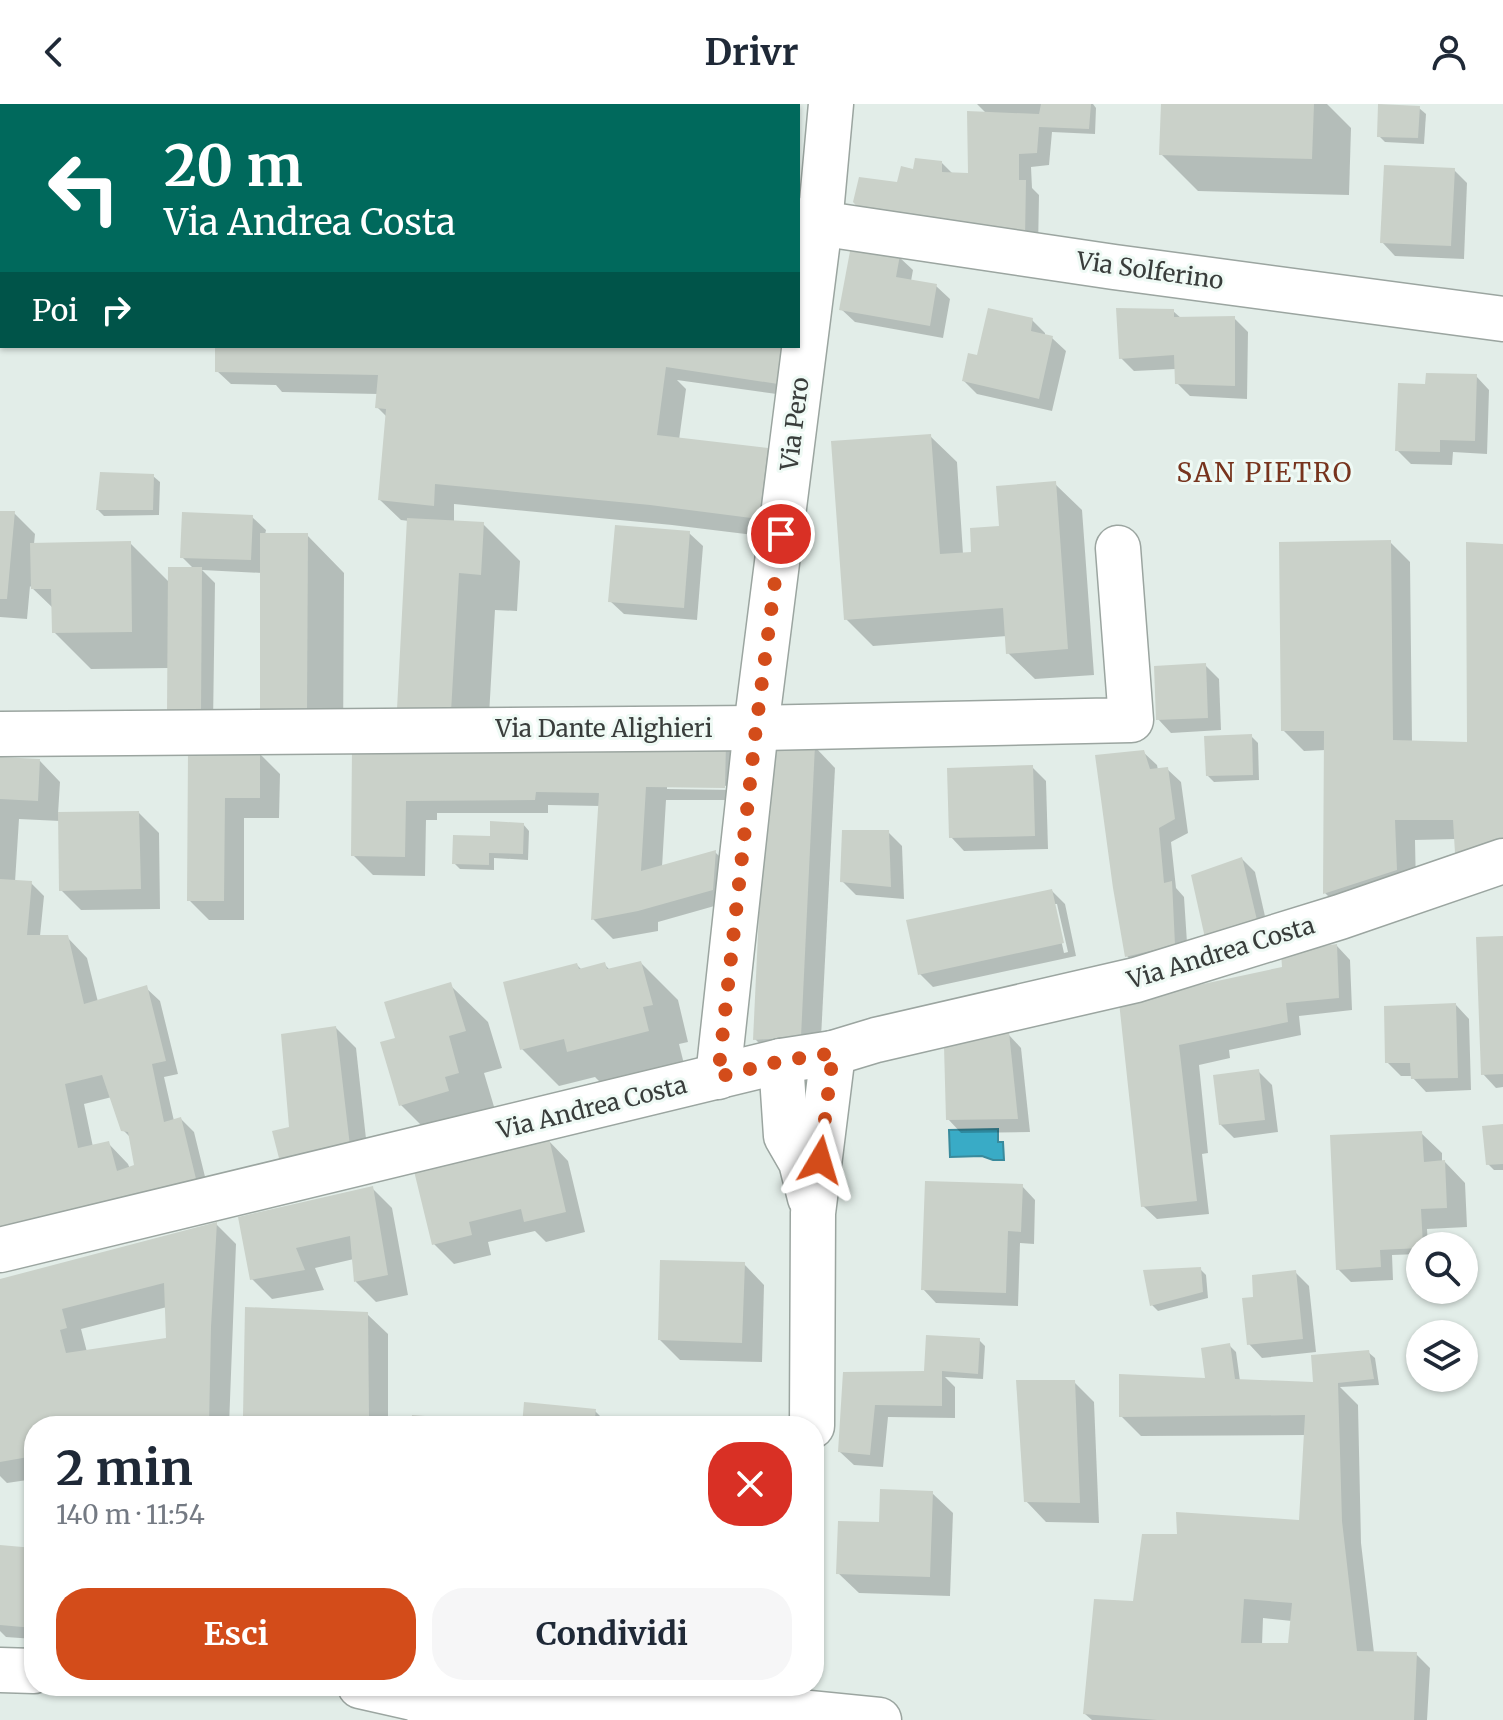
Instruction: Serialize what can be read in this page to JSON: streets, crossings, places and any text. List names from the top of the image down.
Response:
{
  "streets": {
    "street": [
      "Via Solferino",
      "Via Pero",
      "Via Dante Alighieri",
      "Via Andrea Costa"
    ]
  },
  "crossings": [
    ["Via Solferino", "Via Pero"],
    ["Via Pero", "Via Dante Alighieri"],
    ["Via Pero", "Via Andrea Costa"]
  ],
  "districts": ["SAN PIETRO"],
  "page": {
    "header": "Drivr",
    "turn": ["20 m", "Via Andrea Costa"],
    "then": "Poi",
    "heading": ["2 min", "140 m · 11:54"],
    "buttons": ["Esci", "Condividi"]
  }
}
